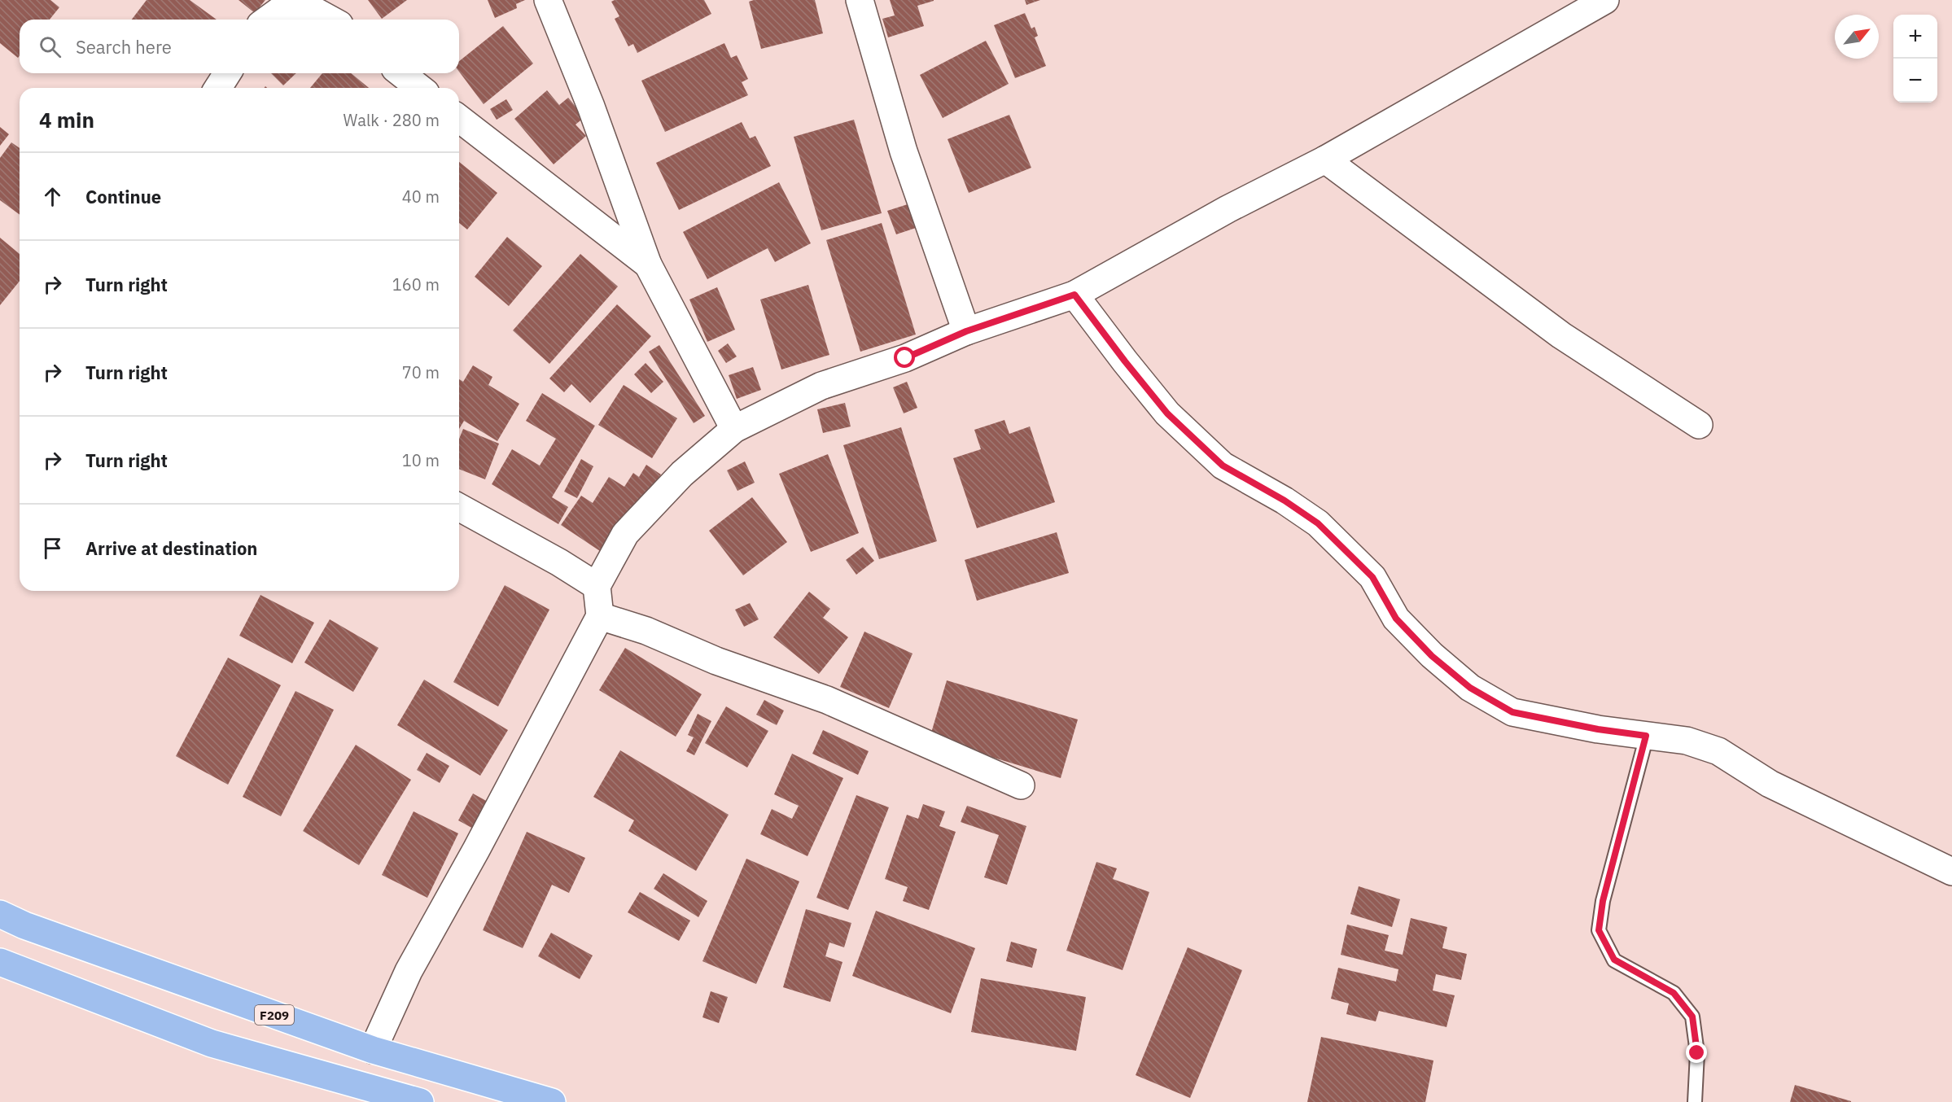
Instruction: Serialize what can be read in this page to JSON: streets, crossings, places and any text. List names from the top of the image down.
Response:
{
  "streets": {
    "main road": ["F209"]
  },
  "north": "top right",
  "page": {
    "map_buttons": ["+", "−"],
    "search": "Search here",
    "heading": ["4 min", "Walk · 280 m"],
    "list": [
      ["Continue", "40 m"],
      ["Turn right", "160 m"],
      ["Turn right", "70 m"],
      ["Turn right", "10 m"],
      "Arrive at destination"
    ]
  }
}
